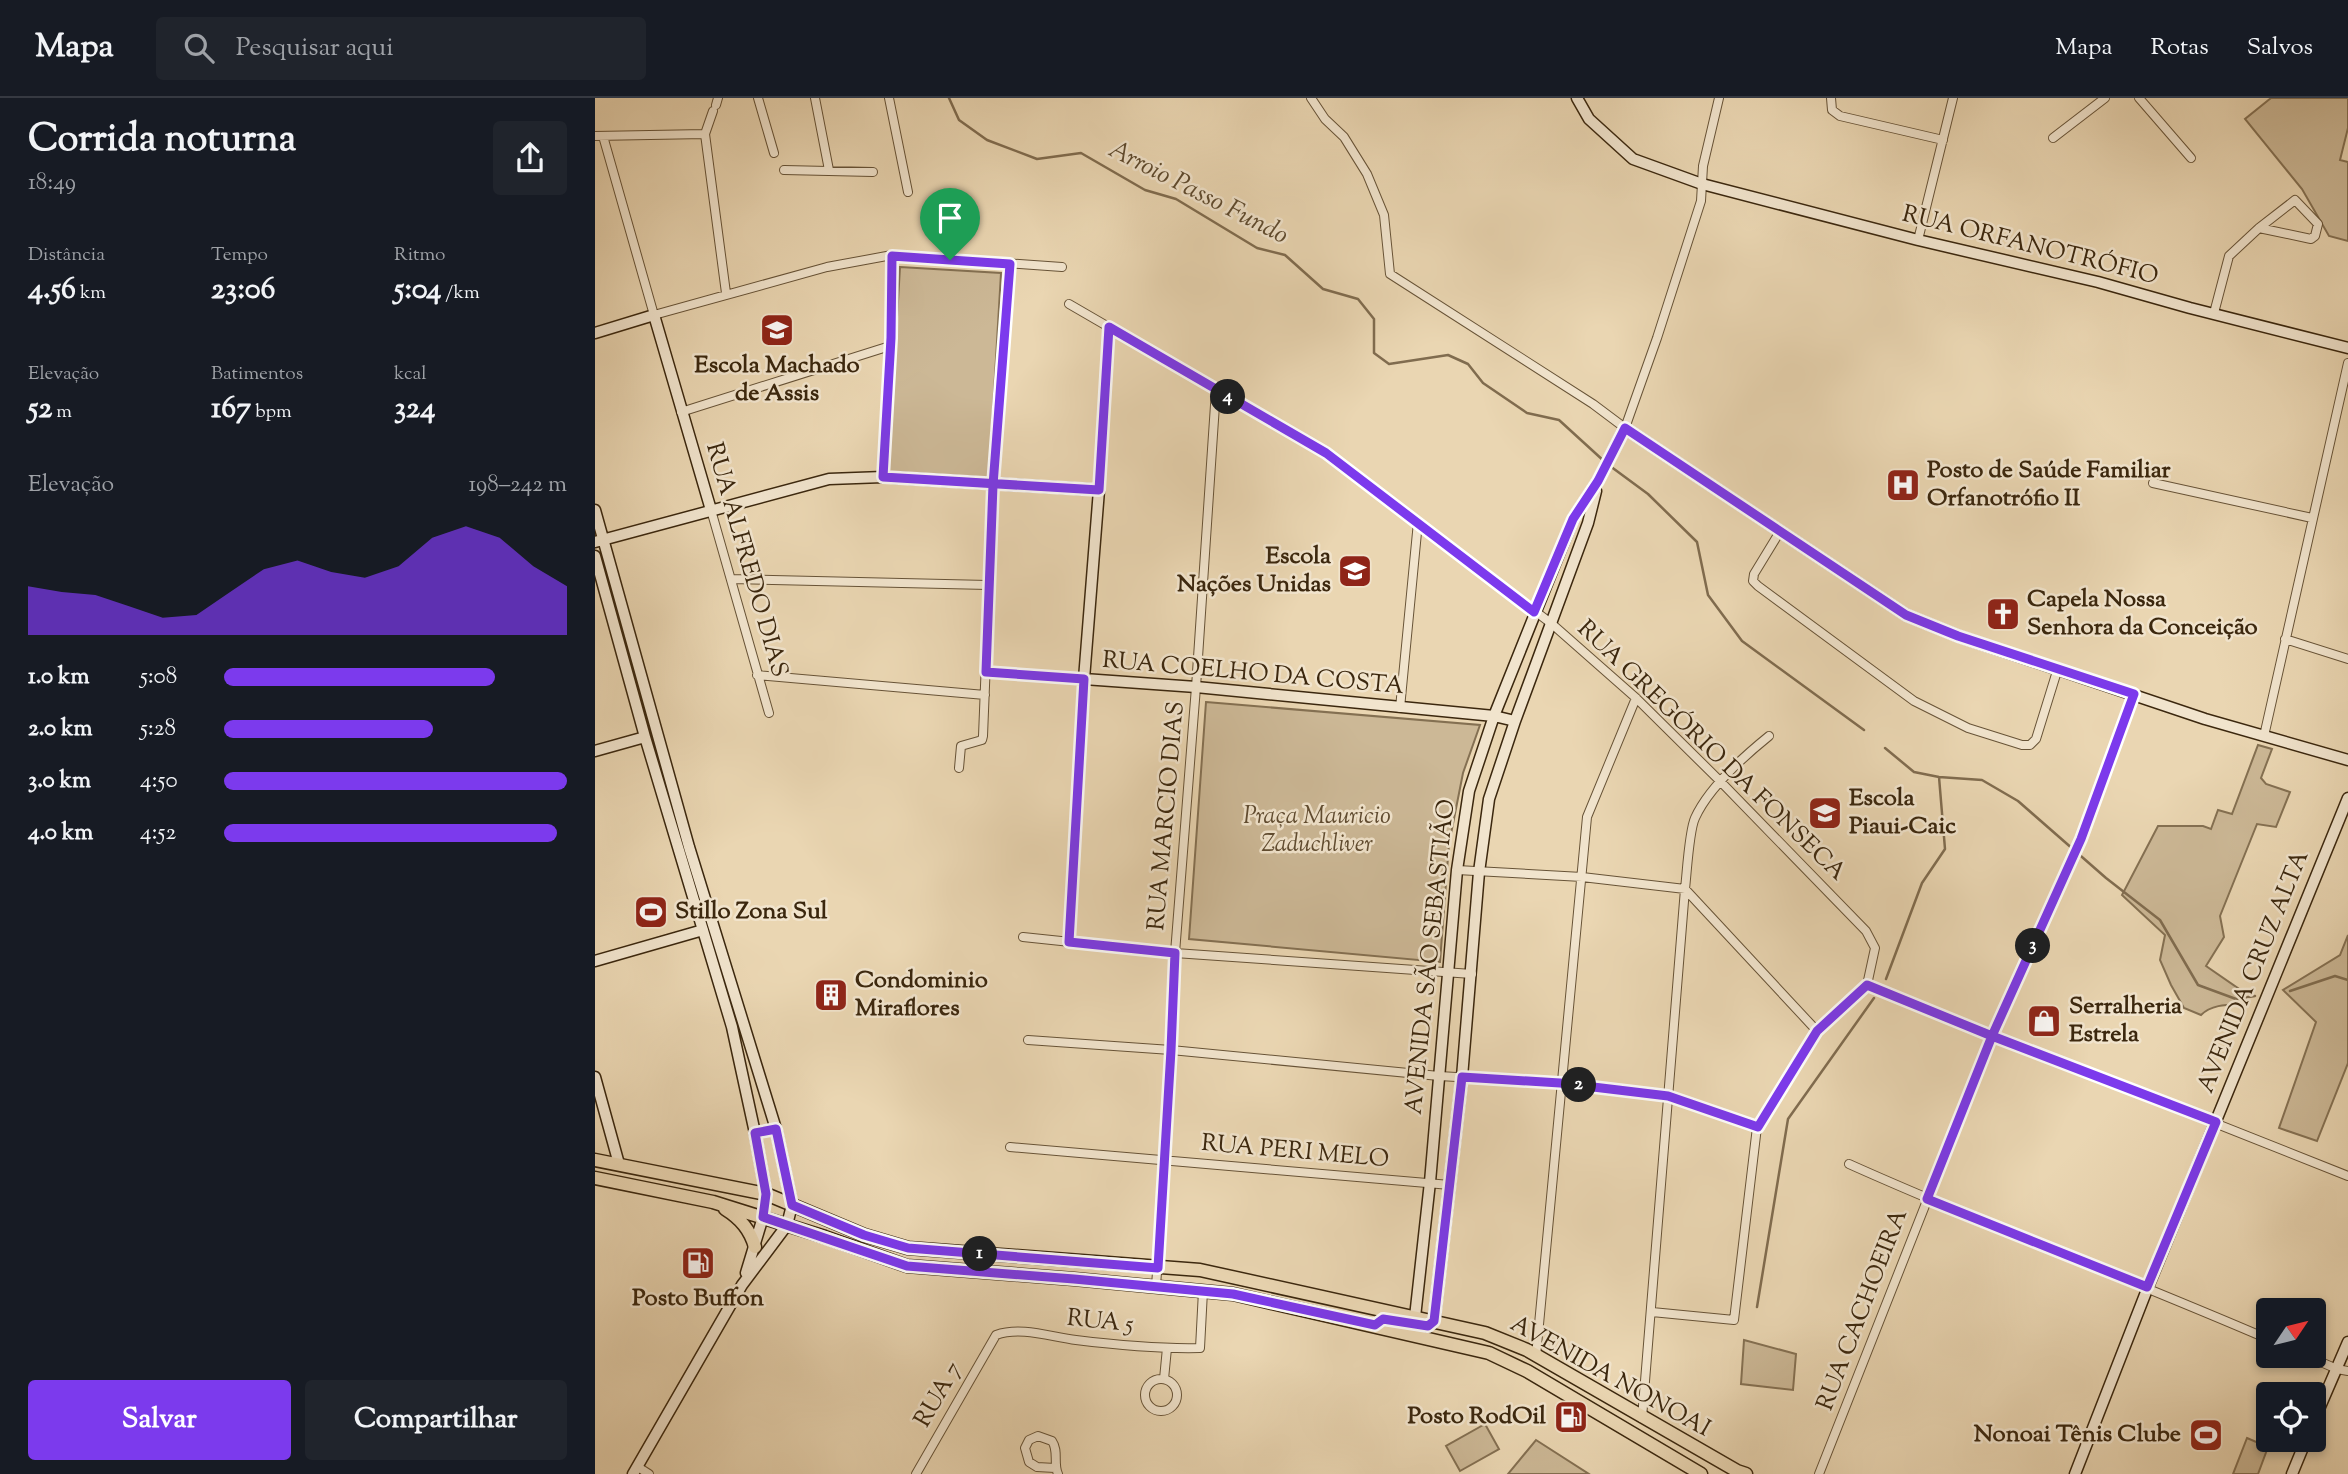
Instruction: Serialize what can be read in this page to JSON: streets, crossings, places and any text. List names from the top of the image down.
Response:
{
  "streets": {
    "main road": ["AVENIDA NONOAI"],
    "street": [
      "RUA ORFANOTRÓFIO",
      "RUA ALFREDO DIAS",
      "RUA COELHO DA COSTA",
      "RUA GREGÓRIO DA FONSECA",
      "RUA MARCIO DIAS",
      "AVENIDA SÃO SEBASTIÃO",
      "AVENIDA CRUZ ALTA",
      "RUA PERI MELO",
      "RUA CACHOEIRA",
      "RUA 5",
      "RUA 7"
    ]
  },
  "crossings": [
    ["RUA COELHO DA COSTA", "RUA MARCIO DIAS"],
    ["RUA COELHO DA COSTA", "AVENIDA SÃO SEBASTIÃO"],
    ["RUA GREGÓRIO DA FONSECA", "RUA MARCIO DIAS"],
    ["RUA GREGÓRIO DA FONSECA", "AVENIDA SÃO SEBASTIÃO"],
    ["RUA MARCIO DIAS", "RUA PERI MELO"],
    ["RUA MARCIO DIAS", "AVENIDA NONOAI"],
    ["AVENIDA SÃO SEBASTIÃO", "RUA PERI MELO"],
    ["AVENIDA SÃO SEBASTIÃO", "AVENIDA NONOAI"],
    ["RUA 5", "AVENIDA NONOAI"],
    ["RUA 5", "RUA 7"]
  ],
  "water": ["Arroio Passo Fundo"],
  "parks": ["Praça Mauricio Zaduchliver"],
  "places": {
    "school or university": ["Escola Machado de Assis", "Escola Nações Unidas", "Escola Piaui-Caic"],
    "hospital": ["Posto de Saúde Familiar Orfanotrófio II"],
    "church": ["Capela Nossa Senhora da Conceição"],
    "sports": ["Stillo Zona Sul", "Nonoai Tênis Clube"],
    "building": ["Condominio Miraflores"],
    "shop": ["Serralheria Estrela"],
    "fuel station": ["Posto Buffon", "Posto RodOil"]
  },
  "north": "top right",
  "page": {
    "header": "Mapa",
    "search": "Pesquisar aqui",
    "nav": ["Mapa", "Rotas", "Salvos"],
    "heading": ["Corrida noturna", "18:49"],
    "stats": [
      ["Distância", "4.56 km"],
      ["Tempo", "23:06"],
      ["Ritmo", "5:04 /km"],
      ["Elevação", "52 m"],
      ["Batimentos", "167 bpm"],
      ["kcal", "324"]
    ],
    "pins": [
      "4",
      "3",
      "2",
      "1"
    ],
    "chart": ["Elevação", "198–242 m"],
    "list": [
      {
        "name": "1.0 km",
        "note": "5:08"
      },
      {
        "name": "2.0 km",
        "note": "5:28"
      },
      {
        "name": "3.0 km",
        "note": "4:50"
      },
      {
        "name": "4.0 km",
        "note": "4:52"
      }
    ],
    "buttons": ["Salvar", "Compartilhar"]
  }
}
